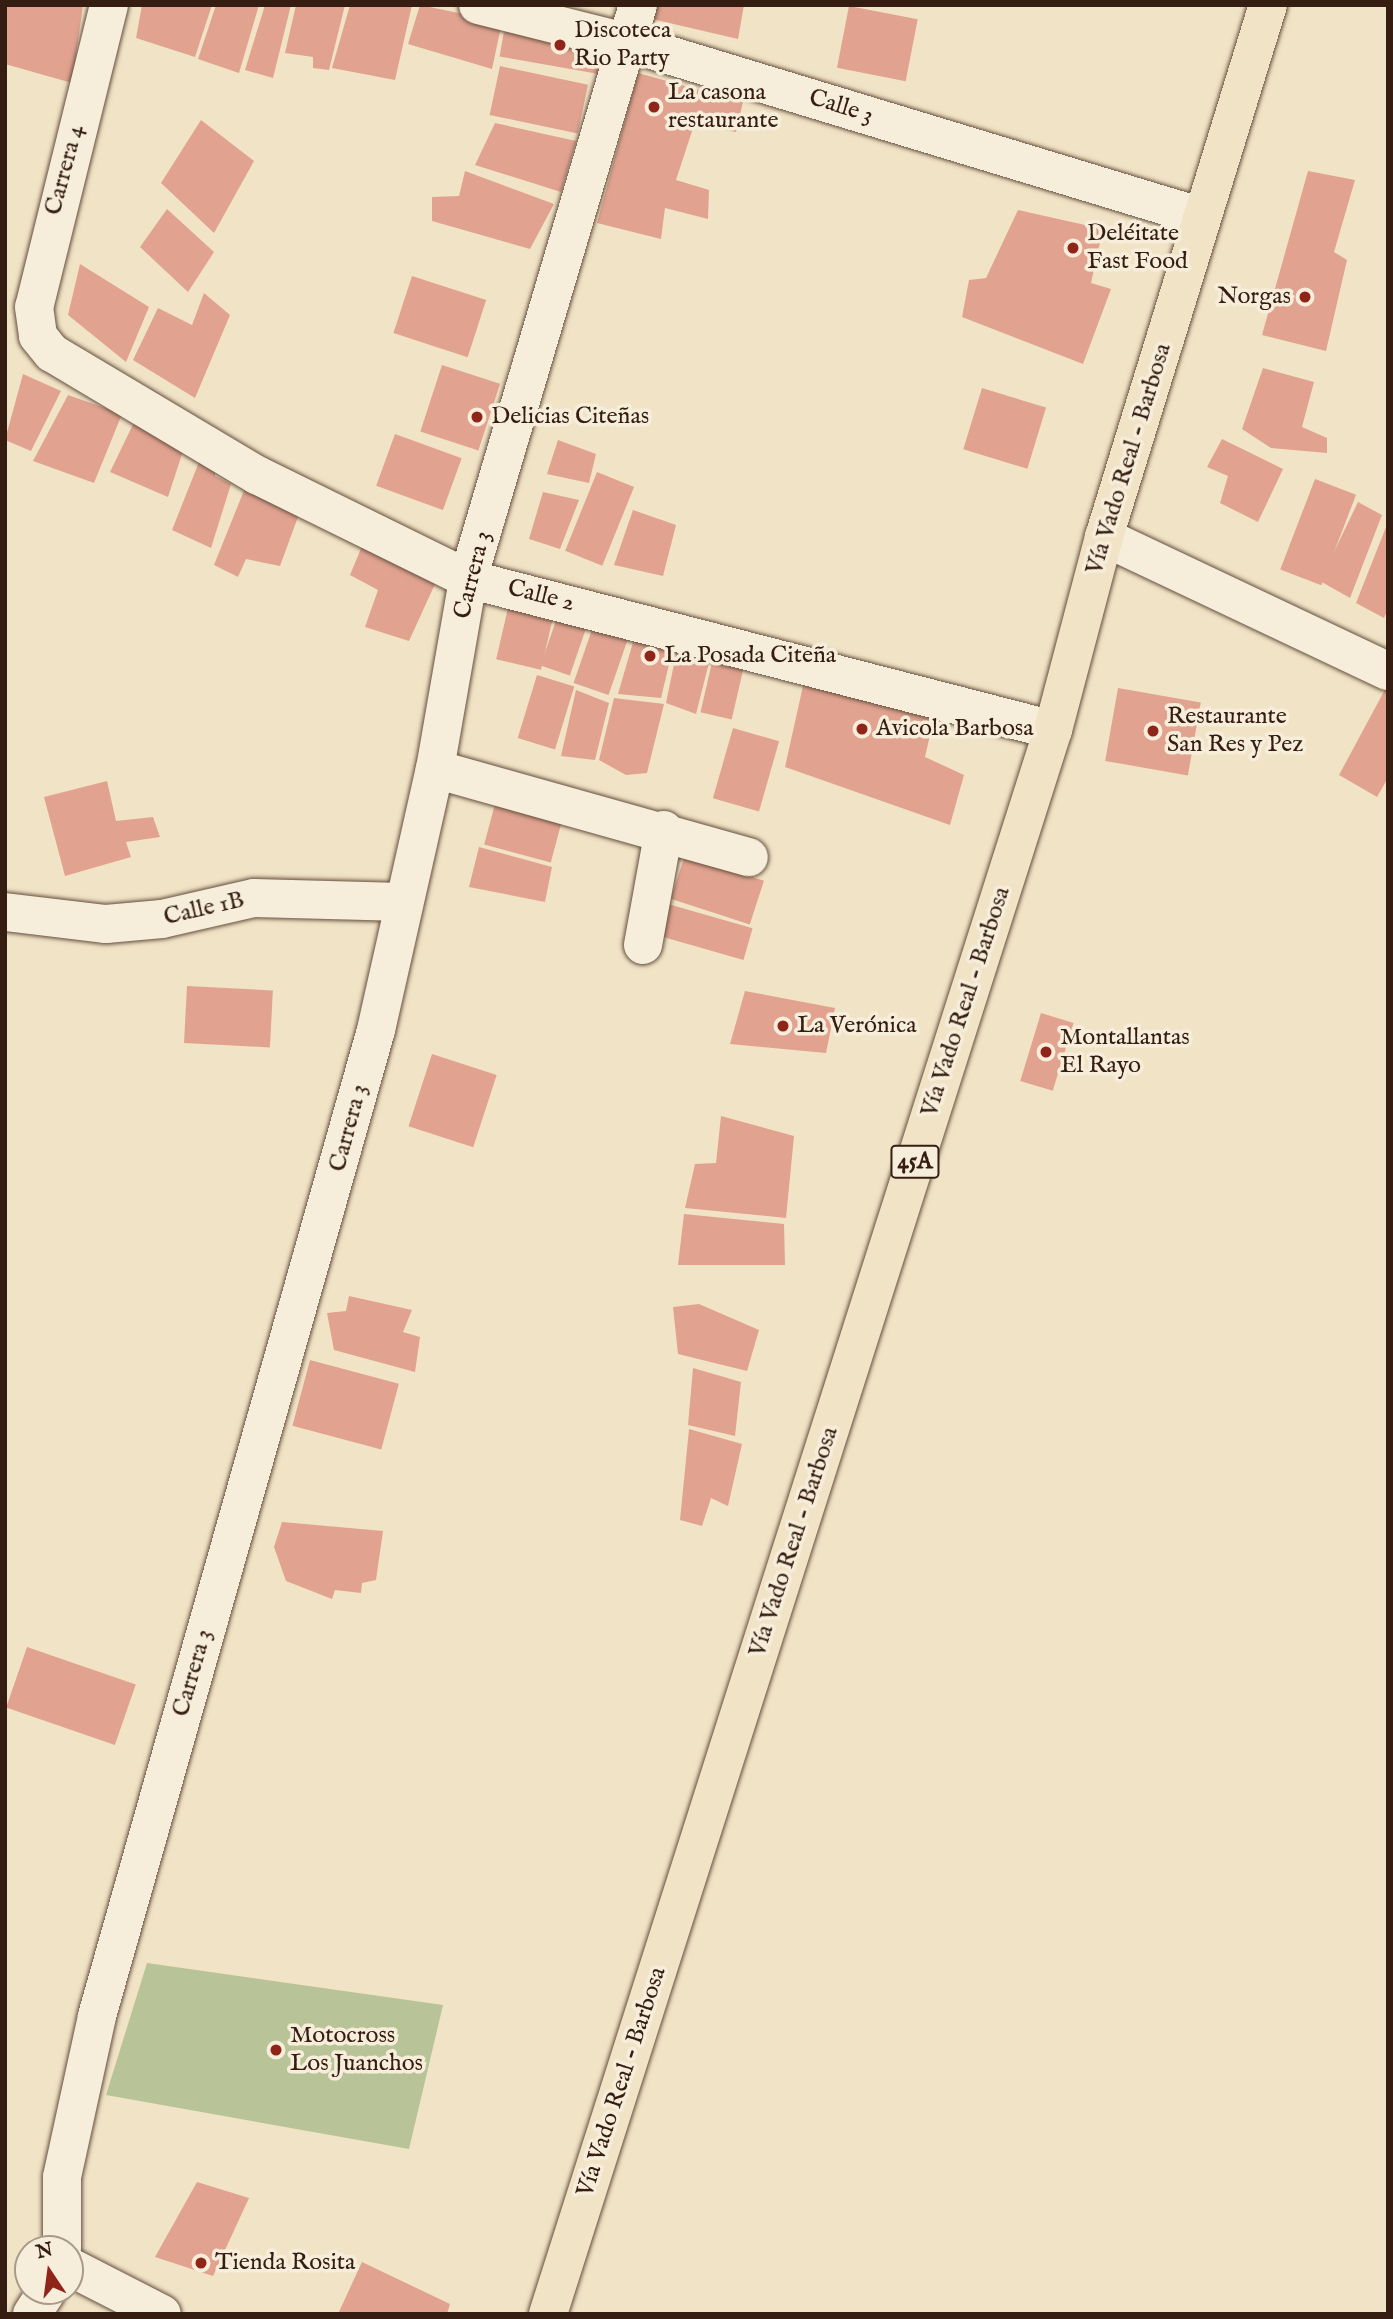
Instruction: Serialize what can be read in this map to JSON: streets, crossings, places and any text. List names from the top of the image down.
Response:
{
  "streets": {
    "highway": ["Vía Vado Real - Barbosa", "45A"],
    "street": [
      "Calle 3",
      "Carrera 4",
      "Carrera 3",
      "Calle 2",
      "Calle 1B"
    ]
  },
  "crossings": [
    ["Calle 3", "Vía Vado Real - Barbosa"],
    ["Calle 3", "Carrera 3"],
    ["Carrera 4", "Calle 2"],
    ["Vía Vado Real - Barbosa", "Calle 2"],
    ["Carrera 3", "Calle 2"],
    ["Carrera 3", "Calle 1B"]
  ],
  "places": [
    "Discoteca Rio Party",
    "La casona restaurante",
    "Deléitate Fast Food",
    "Norgas",
    "Delicias Citeñas",
    "La Posada Citeña",
    "Avicola Barbosa",
    "Restaurante San Res y Pez",
    "La Verónica",
    "Montallantas El Rayo",
    "Motocross Los Juanchos",
    "Tienda Rosita"
  ],
  "north": "top"
}
